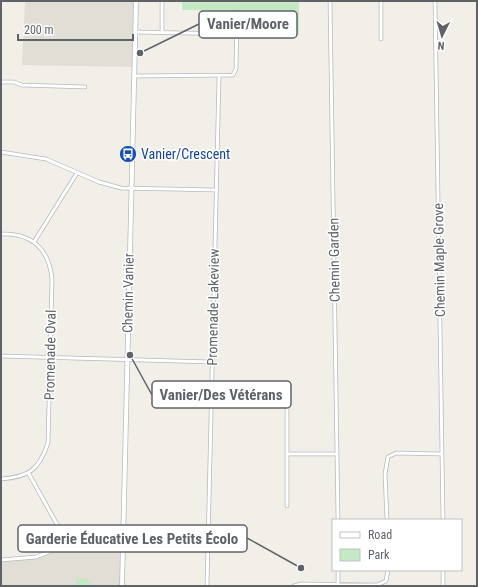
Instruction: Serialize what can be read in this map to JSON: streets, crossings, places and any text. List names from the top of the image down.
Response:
{
  "streets": {
    "street": [
      "Chemin Garden",
      "Chemin Maple Grove",
      "Chemin Vanier",
      "Promenade Lakeview",
      "Promenade Oval"
    ]
  },
  "places": {
    "other": ["Vanier/Moore", "Vanier/Des Vétérans", "Garderie Éducative Les Petits Écolo"],
    "bus stop": ["Vanier/Crescent"]
  },
  "legend": ["Road", "Park"],
  "scale_bar": "200 m",
  "north": "bottom"
}
